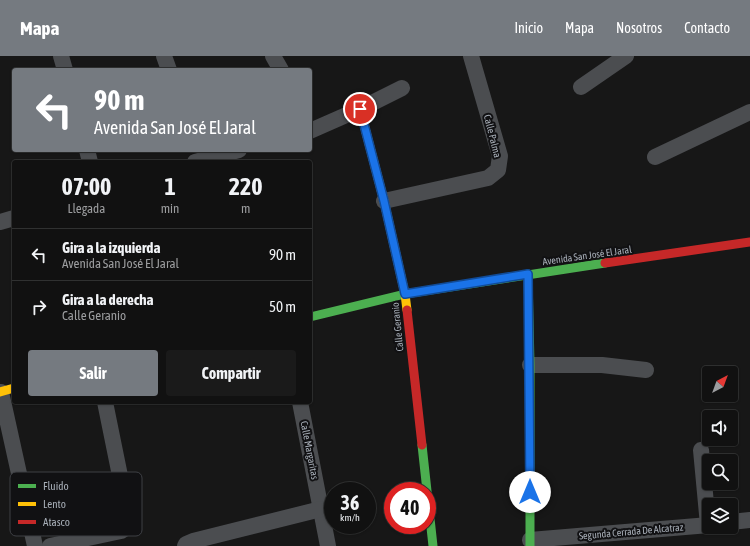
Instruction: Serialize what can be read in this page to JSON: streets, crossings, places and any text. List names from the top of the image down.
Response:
{
  "streets": {
    "street": [
      "Calle Palma",
      "Avenida San José El Jaral",
      "Calle Geranio",
      "Calle Margaritas",
      "Segunda Cerrada De Alcatraz"
    ]
  },
  "crossings": [
    ["Calle Palma", "Calle Geranio"],
    ["Avenida San José El Jaral", "Calle Geranio"]
  ],
  "legend": ["Fluido", "Lento", "Atasco"],
  "north": "top right",
  "page": {
    "header": "Mapa",
    "nav": [
      "Inicio",
      "Mapa",
      "Nosotros",
      "Contacto"
    ],
    "turn": ["90 m", "Avenida San José El Jaral"],
    "eta": [
      "07:00",
      "Llegada",
      "1",
      "min",
      "220",
      "m"
    ],
    "list": [
      {
        "name": "Gira a la izquierda",
        "note": "Avenida San José El Jaral",
        "value": "90 m"
      },
      {
        "name": "Gira a la derecha",
        "note": "Calle Geranio",
        "value": "50 m"
      }
    ],
    "buttons": ["Salir", "Compartir"],
    "speed": "36 km/h",
    "limit": "40"
  }
}
